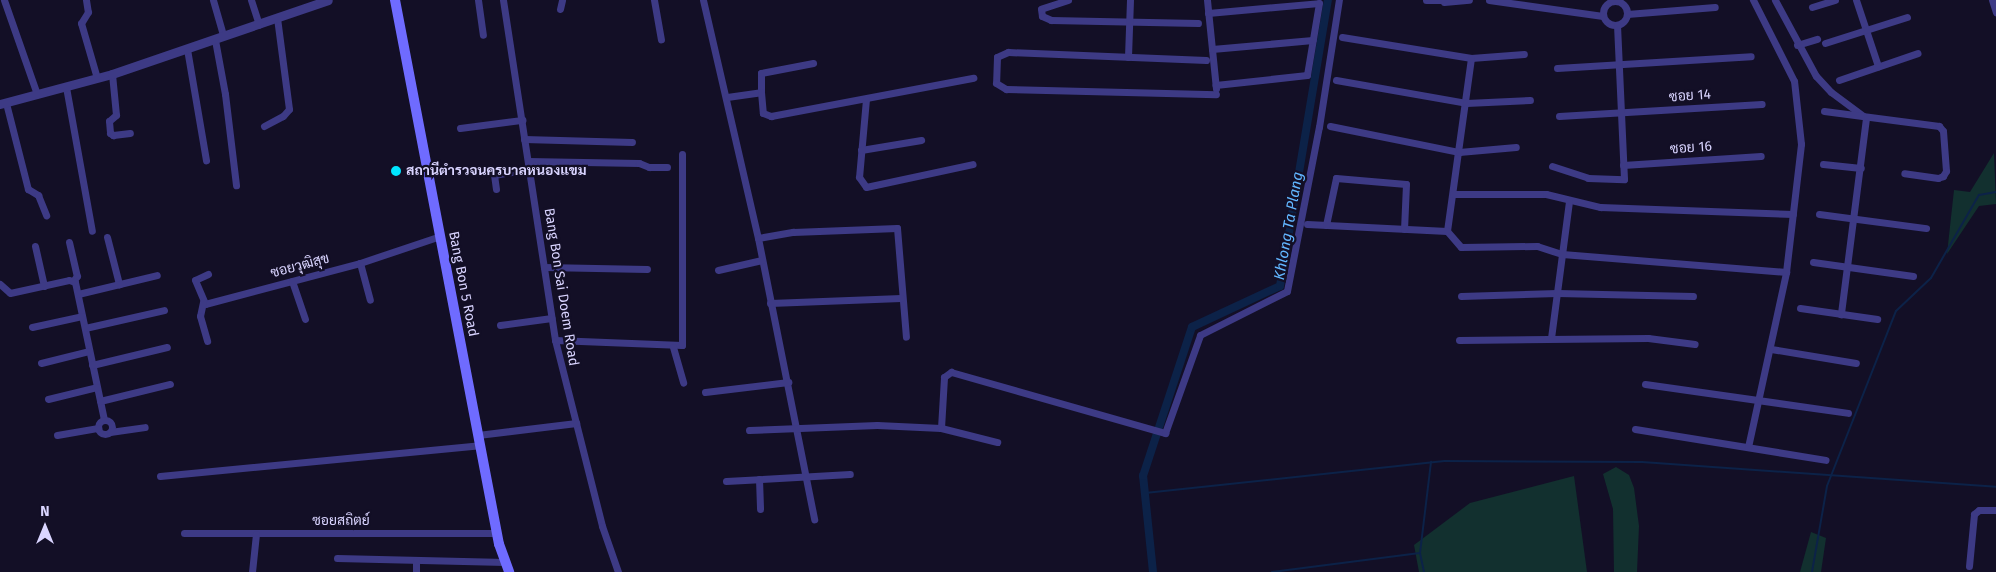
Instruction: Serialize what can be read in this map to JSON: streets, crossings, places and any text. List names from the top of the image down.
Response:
{
  "streets": {
    "main road": ["Bang Bon 5 Road"],
    "street": [
      "ซอย 14",
      "ซอย 16",
      "ซอยวุฒิสุข",
      "Bang Bon Sai Doem Road",
      "ซอยสถิตย์"
    ]
  },
  "crossings": [
    ["ซอยวุฒิสุข", "Bang Bon 5 Road"],
    ["Bang Bon 5 Road", "ซอยสถิตย์"]
  ],
  "water": ["Khlong Ta Plang"],
  "places": ["สถานีตำรวจนครบาลหนองแขม"],
  "north": "top"
}
